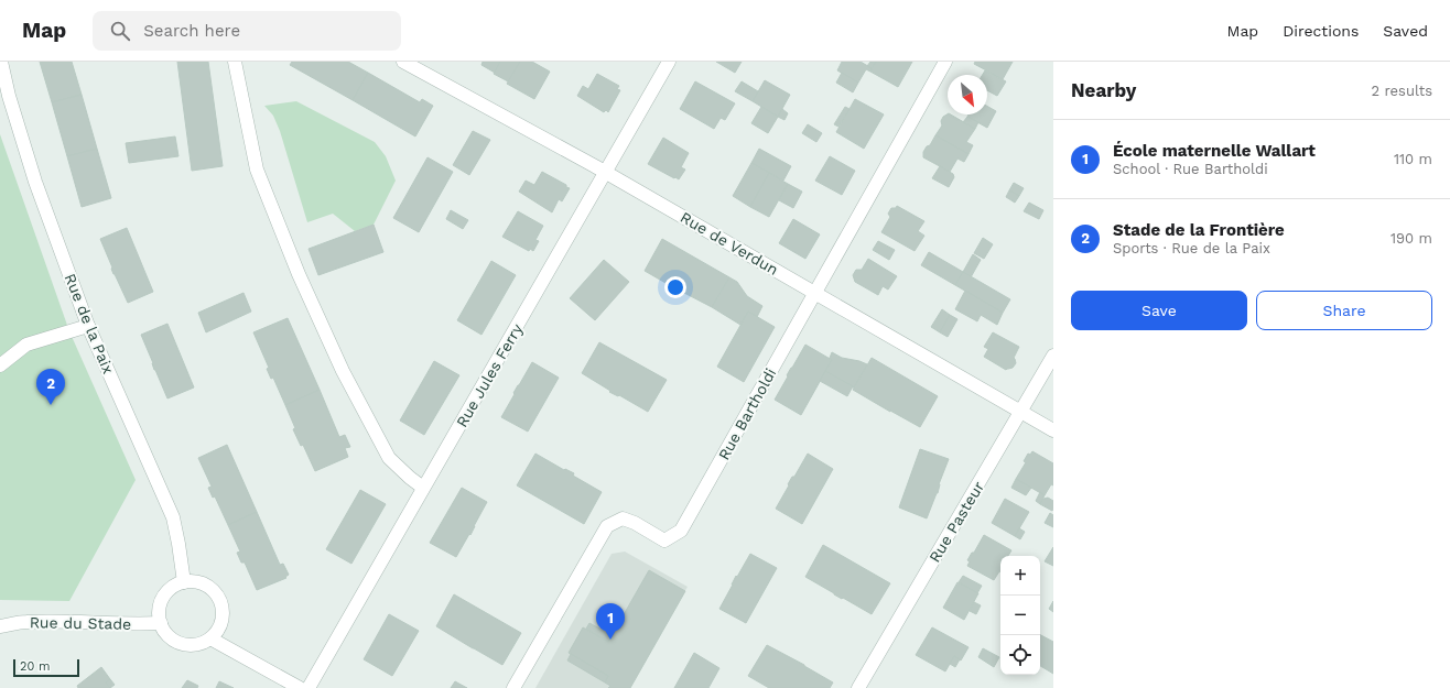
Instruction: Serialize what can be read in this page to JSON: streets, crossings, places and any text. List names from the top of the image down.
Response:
{
  "streets": {
    "street": [
      "Rue de Verdun",
      "Rue de la Paix",
      "Rue Jules Ferry",
      "Rue Bartholdi",
      "Rue Pasteur",
      "Rue du Stade"
    ]
  },
  "crossings": [
    ["Rue de Verdun", "Rue Jules Ferry"],
    ["Rue de Verdun", "Rue Bartholdi"],
    ["Rue de Verdun", "Rue Pasteur"],
    ["Rue de la Paix", "Rue du Stade"]
  ],
  "scale_bar": "20 m",
  "north": "bottom right",
  "page": {
    "header": "Map",
    "search": "Search here",
    "nav": ["Map", "Directions", "Saved"],
    "heading": ["Nearby", "2 results"],
    "list": [
      {
        "mark": "1",
        "name": "École maternelle Wallart",
        "note": "School · Rue Bartholdi",
        "value": "110 m"
      },
      {
        "mark": "2",
        "name": "Stade de la Frontière",
        "note": "Sports · Rue de la Paix",
        "value": "190 m"
      }
    ],
    "buttons": ["Save", "Share"],
    "pins": ["2", "1"],
    "map_buttons": ["+", "−"],
    "scale": "20 m"
  }
}
